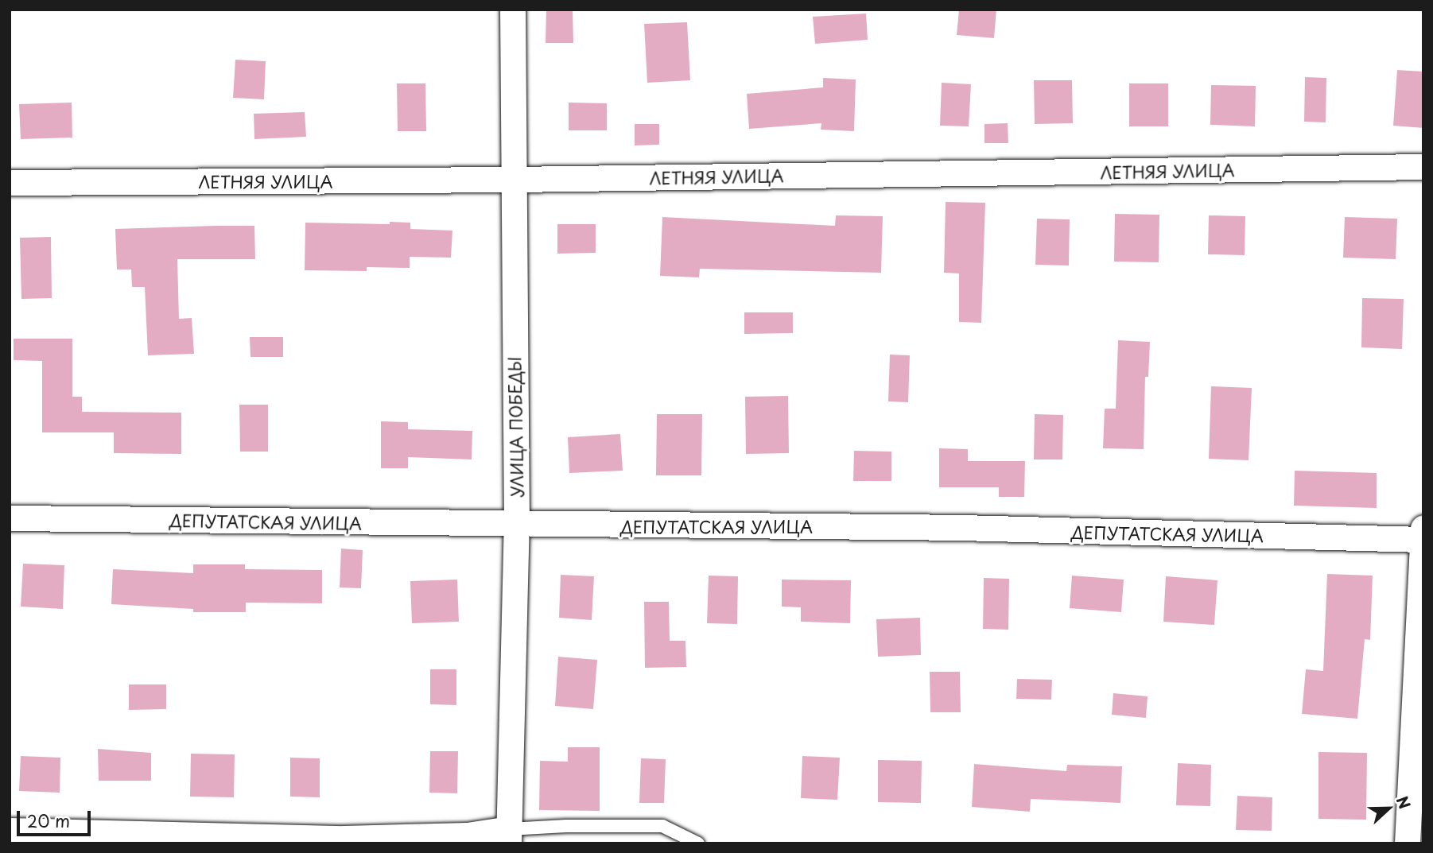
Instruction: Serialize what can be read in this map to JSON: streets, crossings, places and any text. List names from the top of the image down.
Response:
{
  "streets": {
    "street": ["ЛЕТНЯЯ УЛИЦА", "УЛИЦА ПОБЕДЫ", "ДЕПУТАТСКАЯ УЛИЦА"]
  },
  "crossings": [
    ["ЛЕТНЯЯ УЛИЦА", "УЛИЦА ПОБЕДЫ"],
    ["УЛИЦА ПОБЕДЫ", "ДЕПУТАТСКАЯ УЛИЦА"]
  ],
  "scale_bar": "20 m",
  "north": "right"
}
